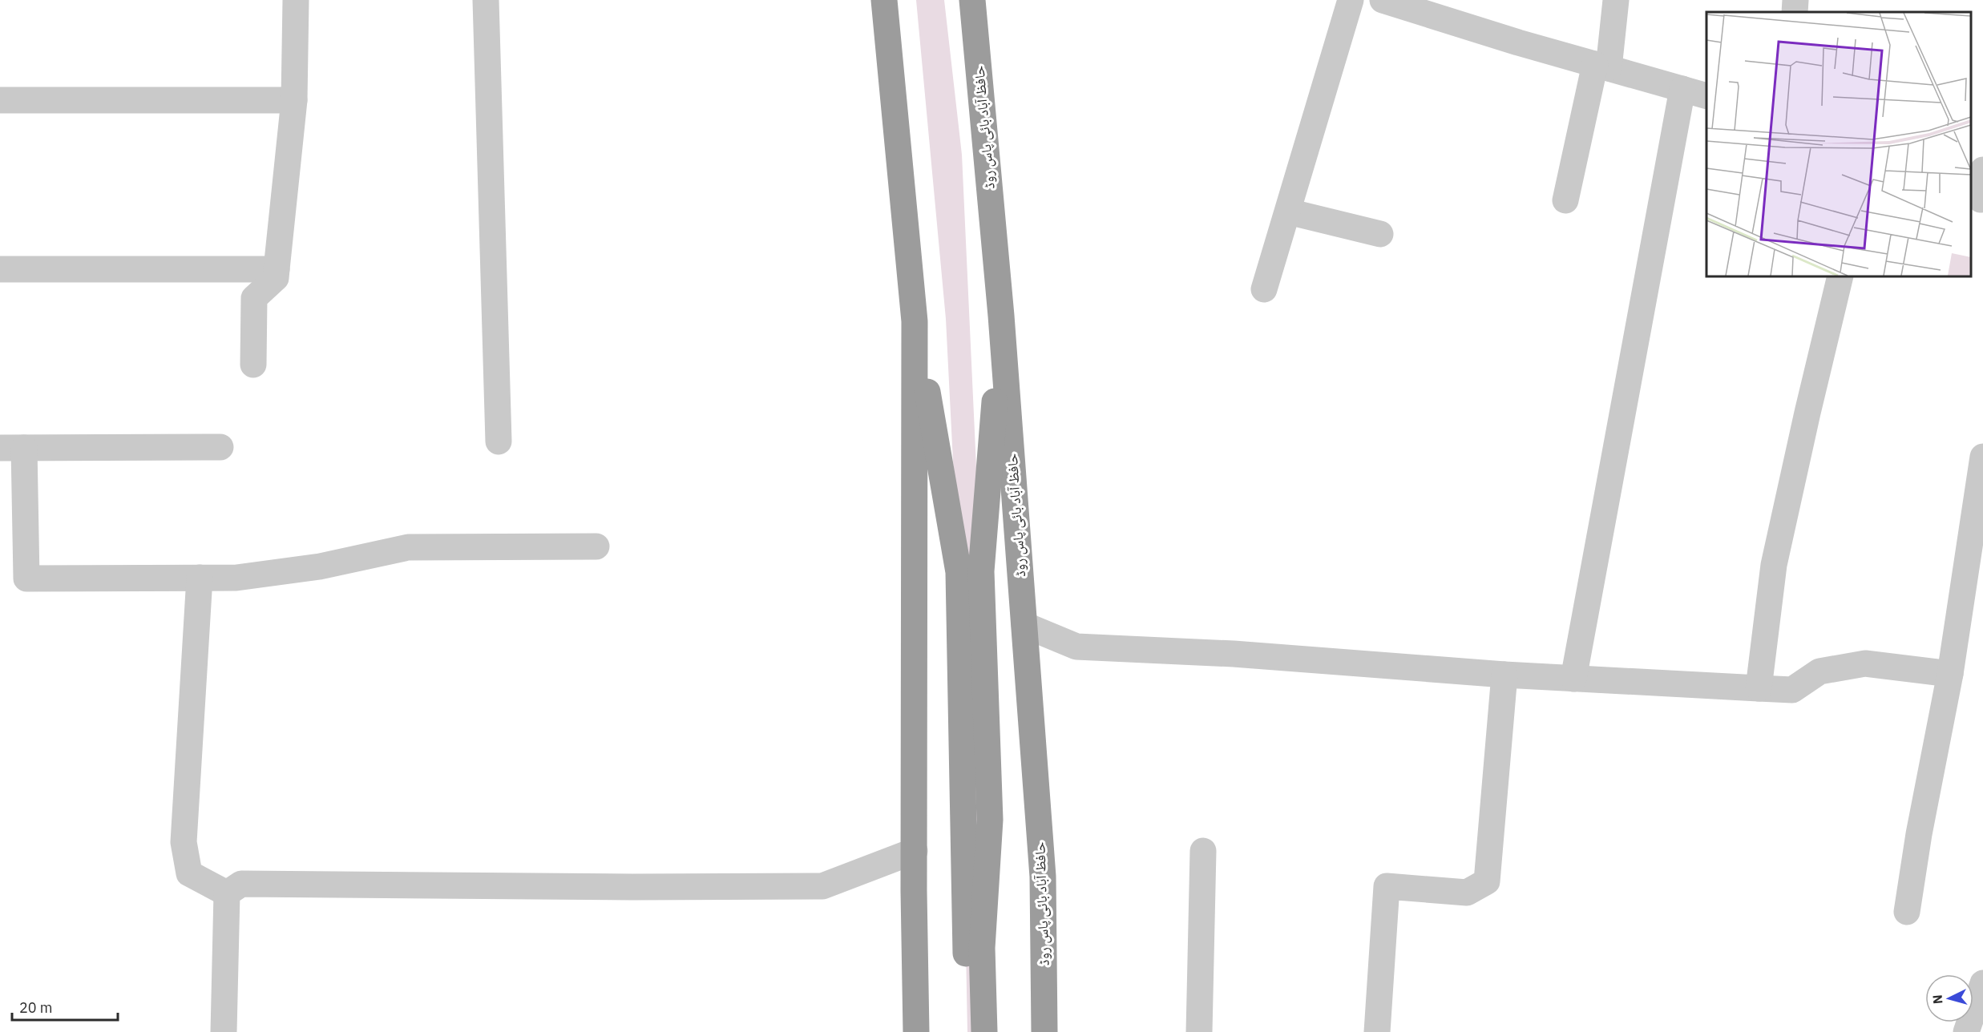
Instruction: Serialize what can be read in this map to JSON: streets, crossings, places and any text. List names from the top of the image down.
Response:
{
  "streets": {
    "highway": ["حافظ آباد بائی پاس روڈ"]
  },
  "scale_bar": "20 m",
  "north": "left"
}
